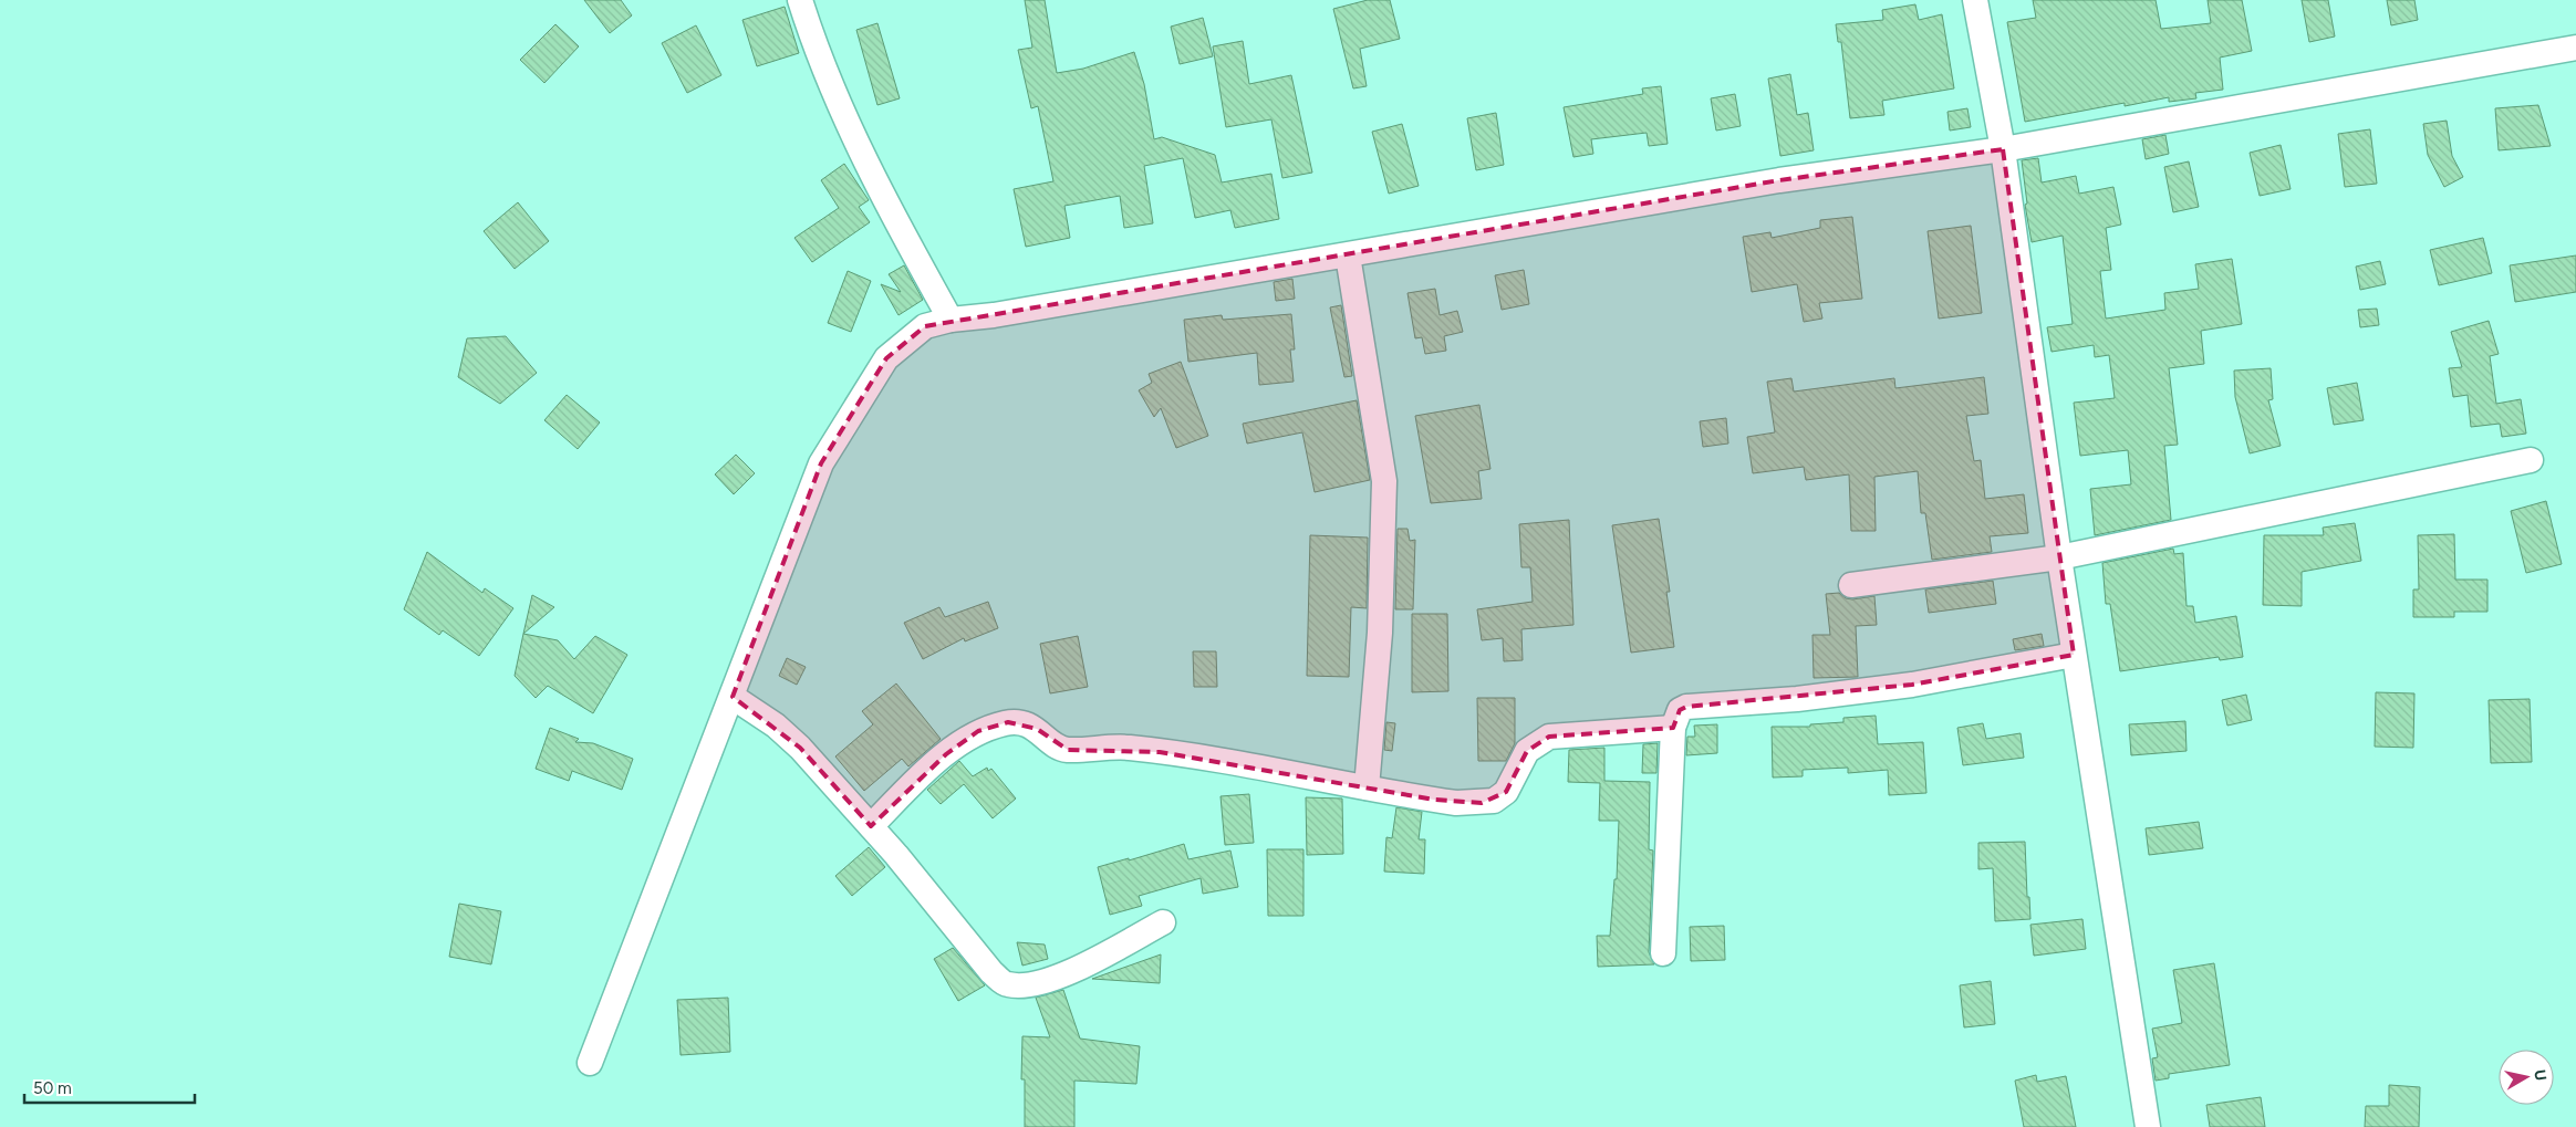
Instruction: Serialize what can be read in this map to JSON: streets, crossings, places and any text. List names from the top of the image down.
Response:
{
  "scale_bar": "50 m",
  "north": "right"
}
